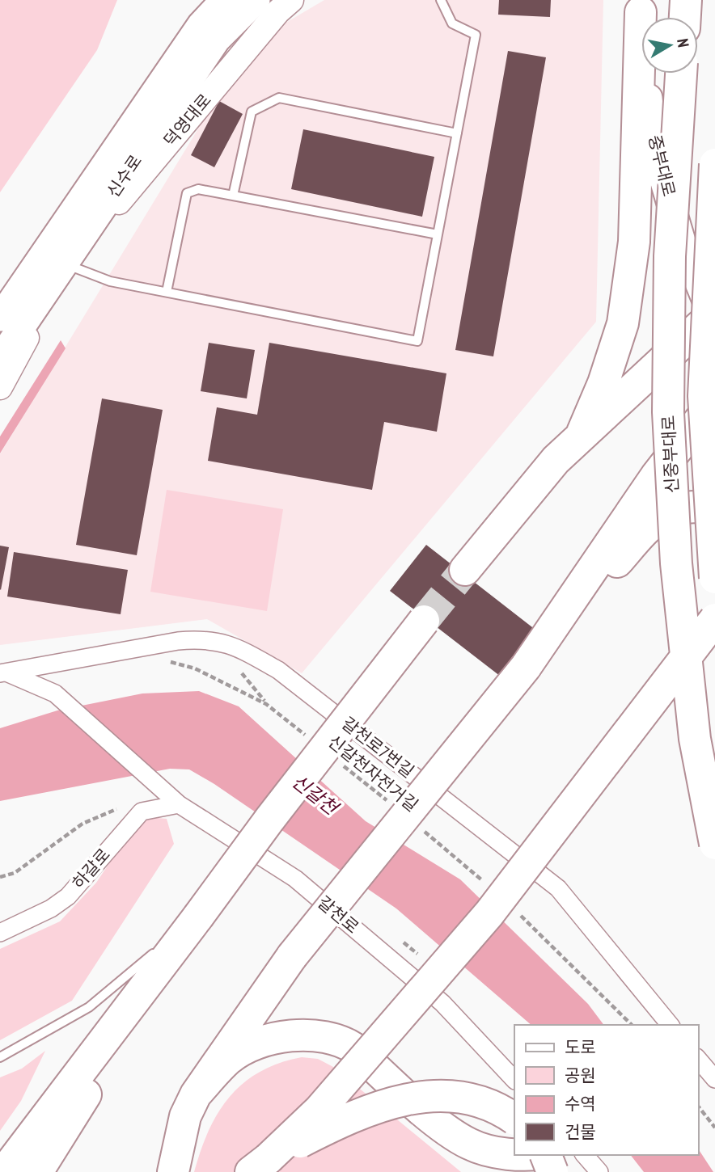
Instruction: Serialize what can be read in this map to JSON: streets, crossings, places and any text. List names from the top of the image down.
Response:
{
  "streets": {
    "highway": ["신중부대로"],
    "main road": ["중부대로", "신수로"],
    "street": [
      "덕영대로",
      "갈천로7번길",
      "하갈로",
      "갈천로"
    ],
    "path": ["신갈천자전거길"]
  },
  "crossings": [
    ["갈천로7번길", "갈천로"],
    ["하갈로", "갈천로"]
  ],
  "water": ["신갈천"],
  "legend": [
    "도로",
    "공원",
    "수역",
    "건물"
  ],
  "north": "right"
}
